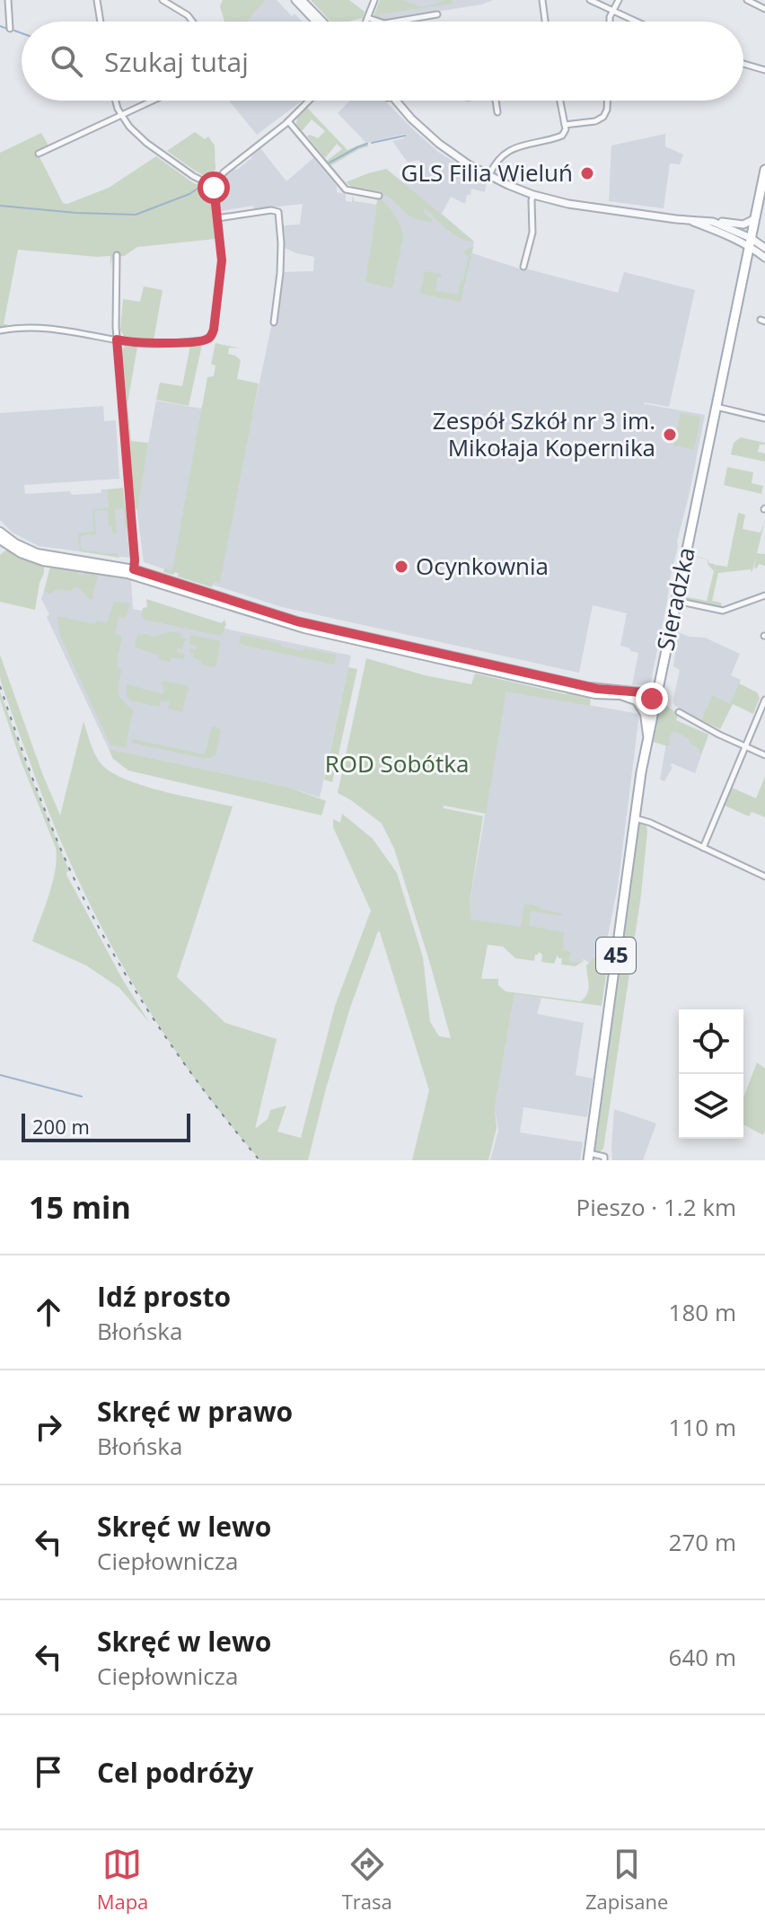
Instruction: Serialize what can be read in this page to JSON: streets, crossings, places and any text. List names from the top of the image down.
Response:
{
  "streets": {
    "main road": ["Sieradzka", "45"]
  },
  "parks": ["ROD Sobótka"],
  "places": ["GLS Filia Wieluń", "Zespół Szkół nr 3 im. Mikołaja Kopernika", "Ocynkownia"],
  "scale_bar": "200 m",
  "page": {
    "search": "Szukaj tutaj",
    "scale": "200 m",
    "heading": ["15 min", "Pieszo · 1.2 km"],
    "list": [
      ["Idź prosto", "Błońska", "180 m"],
      ["Skręć w prawo", "Błońska", "110 m"],
      ["Skręć w lewo", "Ciepłownicza", "270 m"],
      ["Skręć w lewo", "Ciepłownicza", "640 m"],
      "Cel podróży"
    ],
    "nav": ["Mapa", "Trasa", "Zapisane"]
  }
}
